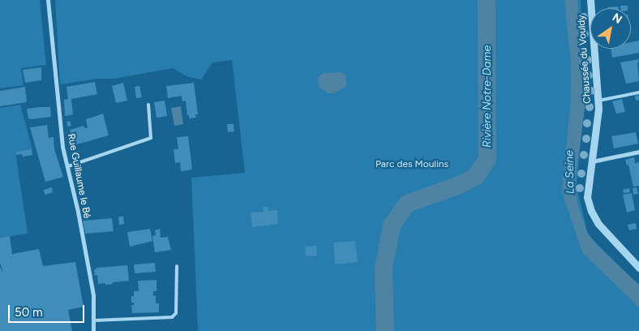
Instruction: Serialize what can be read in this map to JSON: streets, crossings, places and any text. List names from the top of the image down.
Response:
{
  "streets": {
    "street": ["Chaussée du Vouldy", "Rue Guillaume le Bé"]
  },
  "water": ["Rivière Notre-Dame", "La Seine"],
  "parks": ["Parc des Moulins"],
  "scale_bar": "50 m",
  "north": "top right"
}
